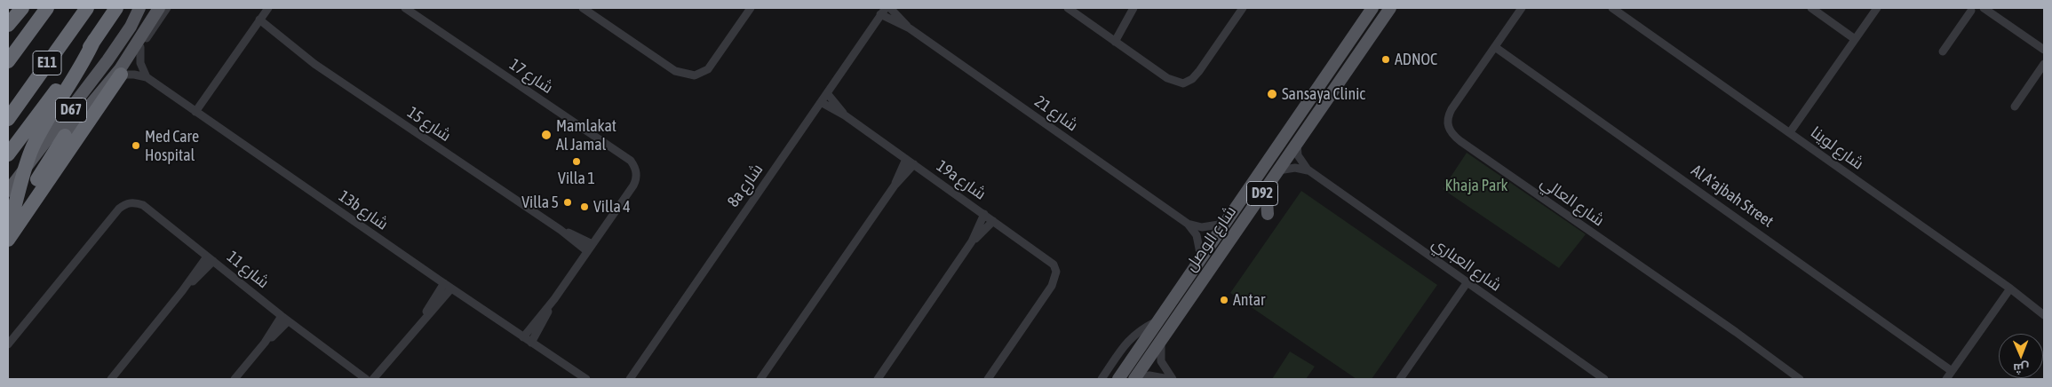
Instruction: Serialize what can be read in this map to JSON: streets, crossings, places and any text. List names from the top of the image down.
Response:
{
  "streets": {
    "highway": ["E11"],
    "main road": ["D67", "D92", "شارع الوصل"],
    "street": [
      "شارع 17",
      "شارع 21",
      "شارع 15",
      "شارع لوينا",
      "19a شارع",
      "8a شارع",
      "Al A’ajbah Street",
      "شارع العالي",
      "13b شارع",
      "شارع العباري",
      "شارع 11"
    ]
  },
  "crossings": [
    ["شارع 17", "شارع 15"],
    ["شارع 21", "8a شارع"],
    ["شارع 21", "شارع الوصل"],
    ["19a شارع", "8a شارع"],
    ["Al A’ajbah Street", "شارع العالي"],
    ["شارع الوصل", "شارع العباري"]
  ],
  "parks": ["Khaja Park"],
  "places": [
    "ADNOC",
    "Sansaya Clinic",
    "Mamlakat Al Jamal",
    "Med Care Hospital",
    "Villa 1",
    "Villa 5",
    "Villa 4",
    "Antar"
  ],
  "north": "bottom"
}
